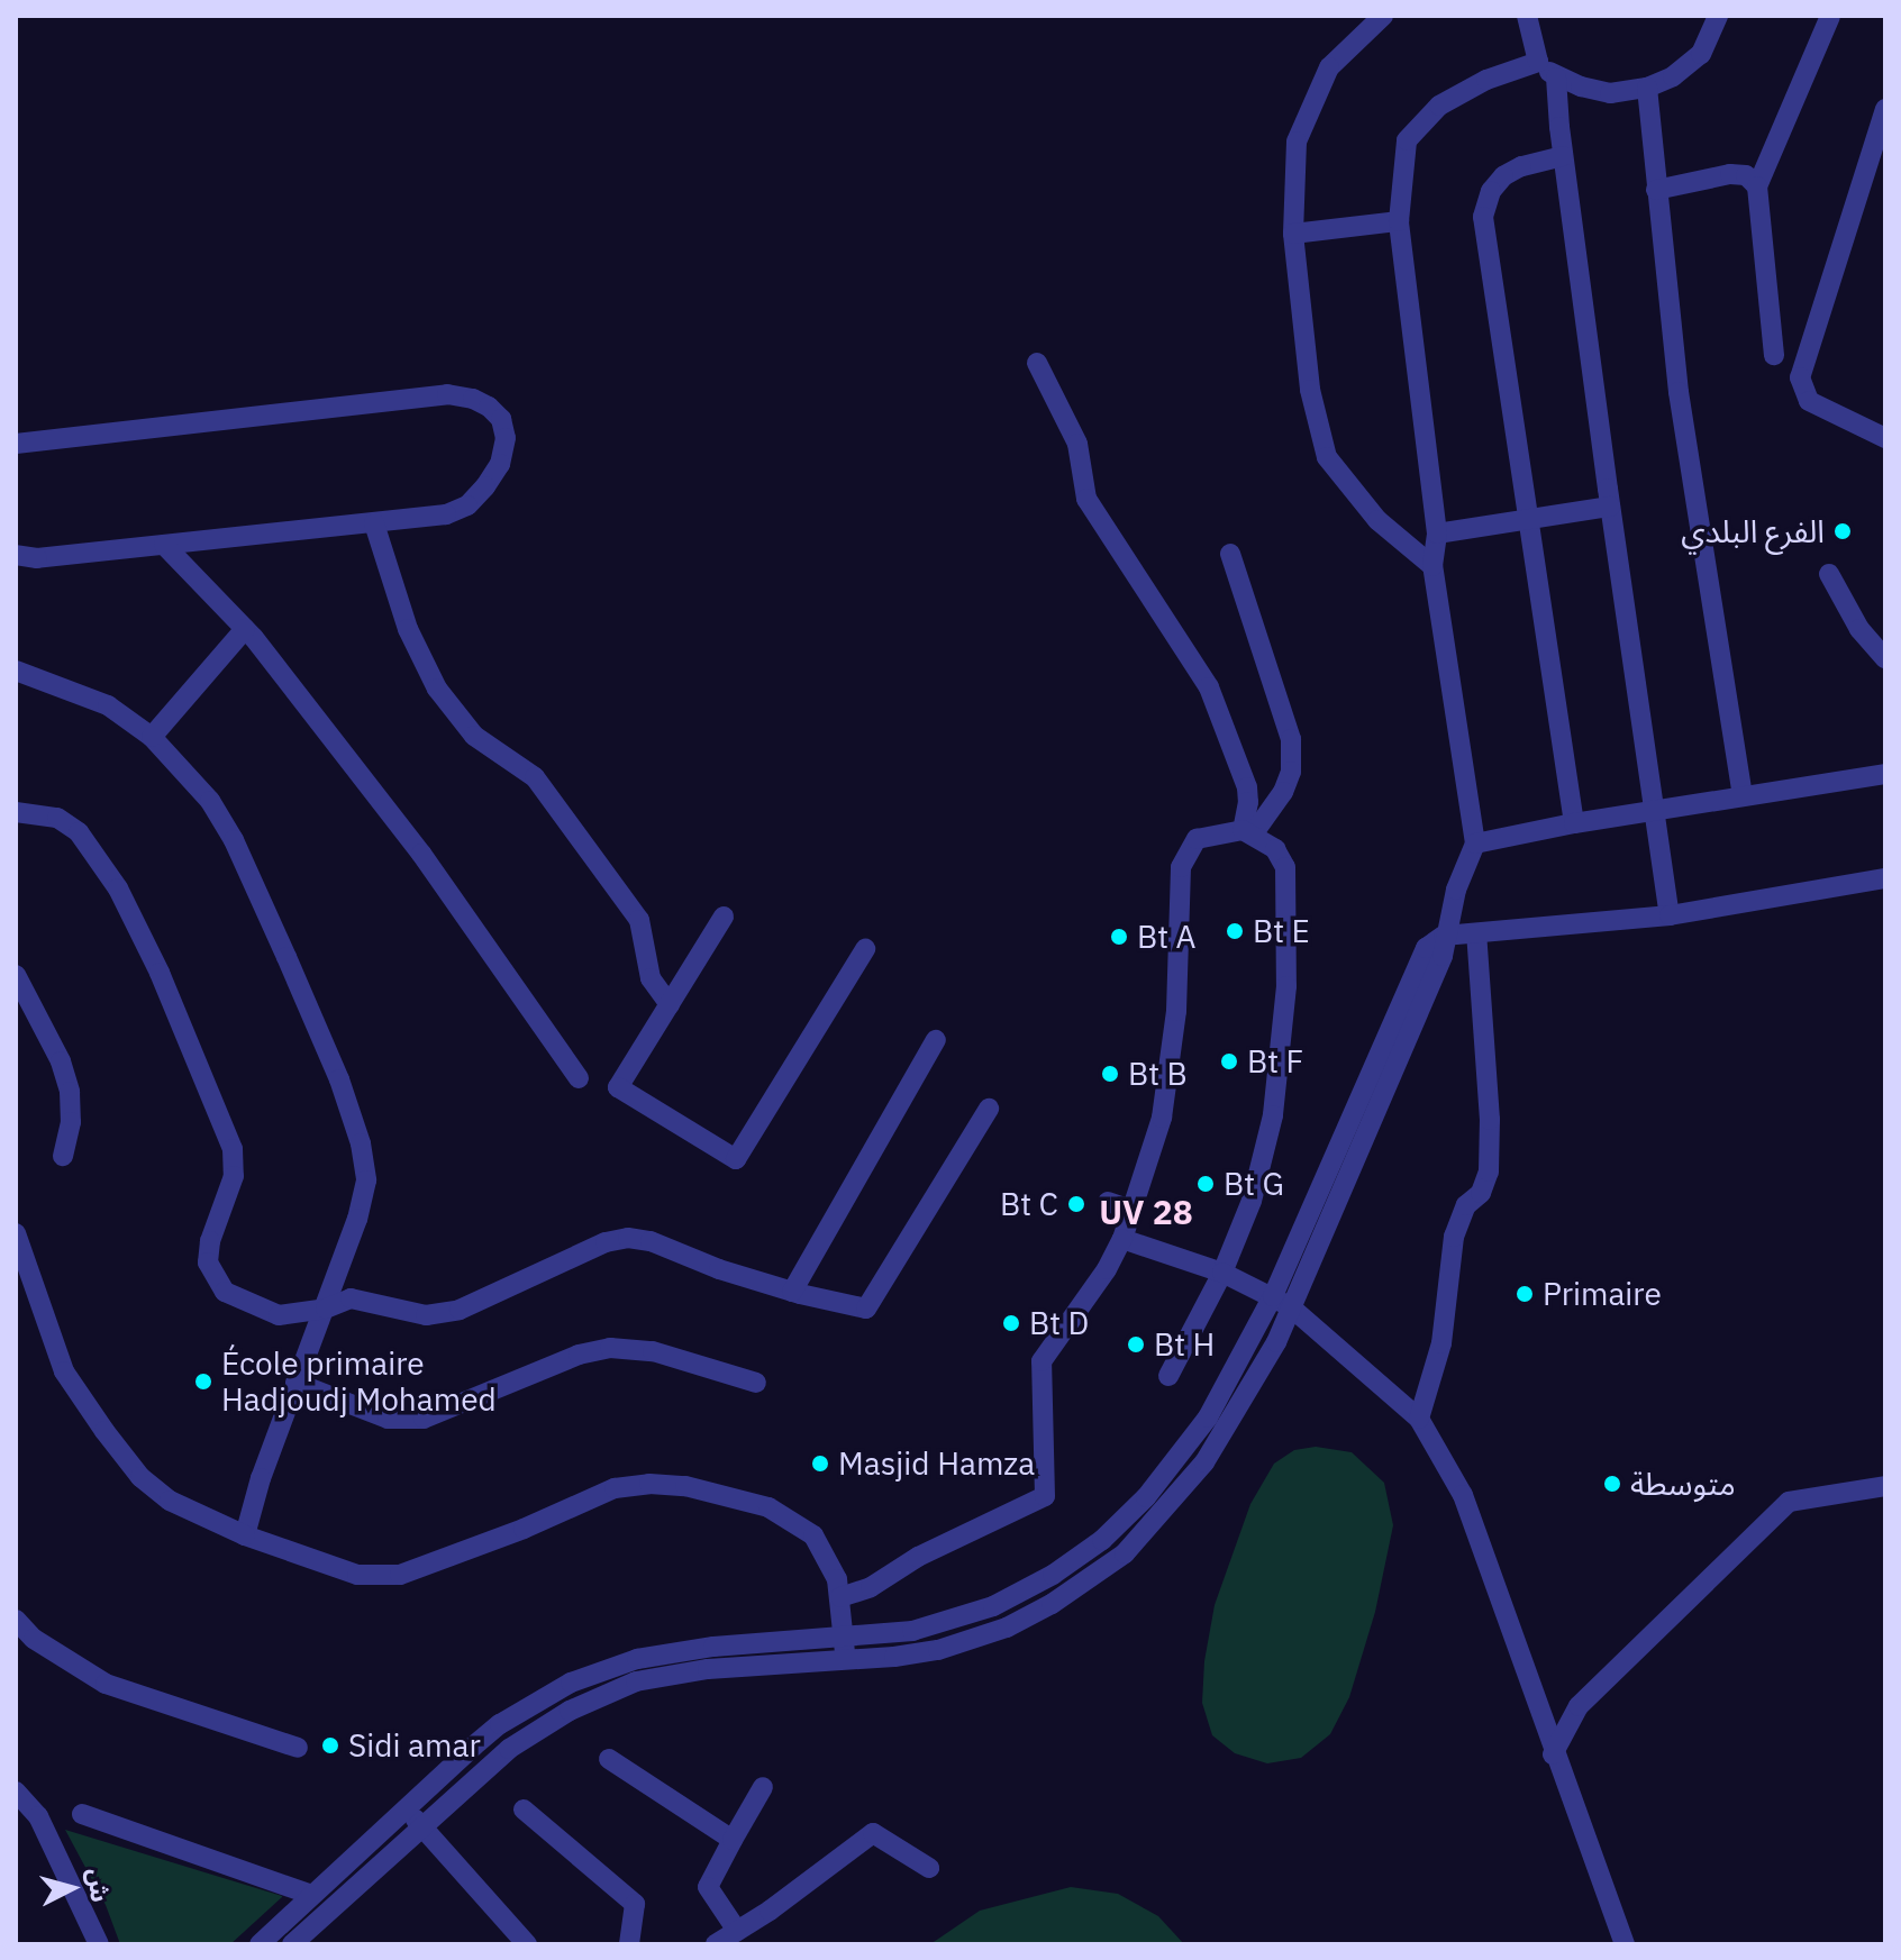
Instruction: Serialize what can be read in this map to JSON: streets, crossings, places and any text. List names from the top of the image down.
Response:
{
  "districts": ["UV 28"],
  "places": [
    "الفرع البلدي",
    "Bt E",
    "Bt A",
    "Bt F",
    "Bt B",
    "Bt G",
    "Bt C",
    "Primaire",
    "Bt D",
    "Bt H",
    "École primaire Hadjoudj Mohamed",
    "Masjid Hamza",
    "متوسطة",
    "Sidi amar"
  ],
  "north": "right"
}
